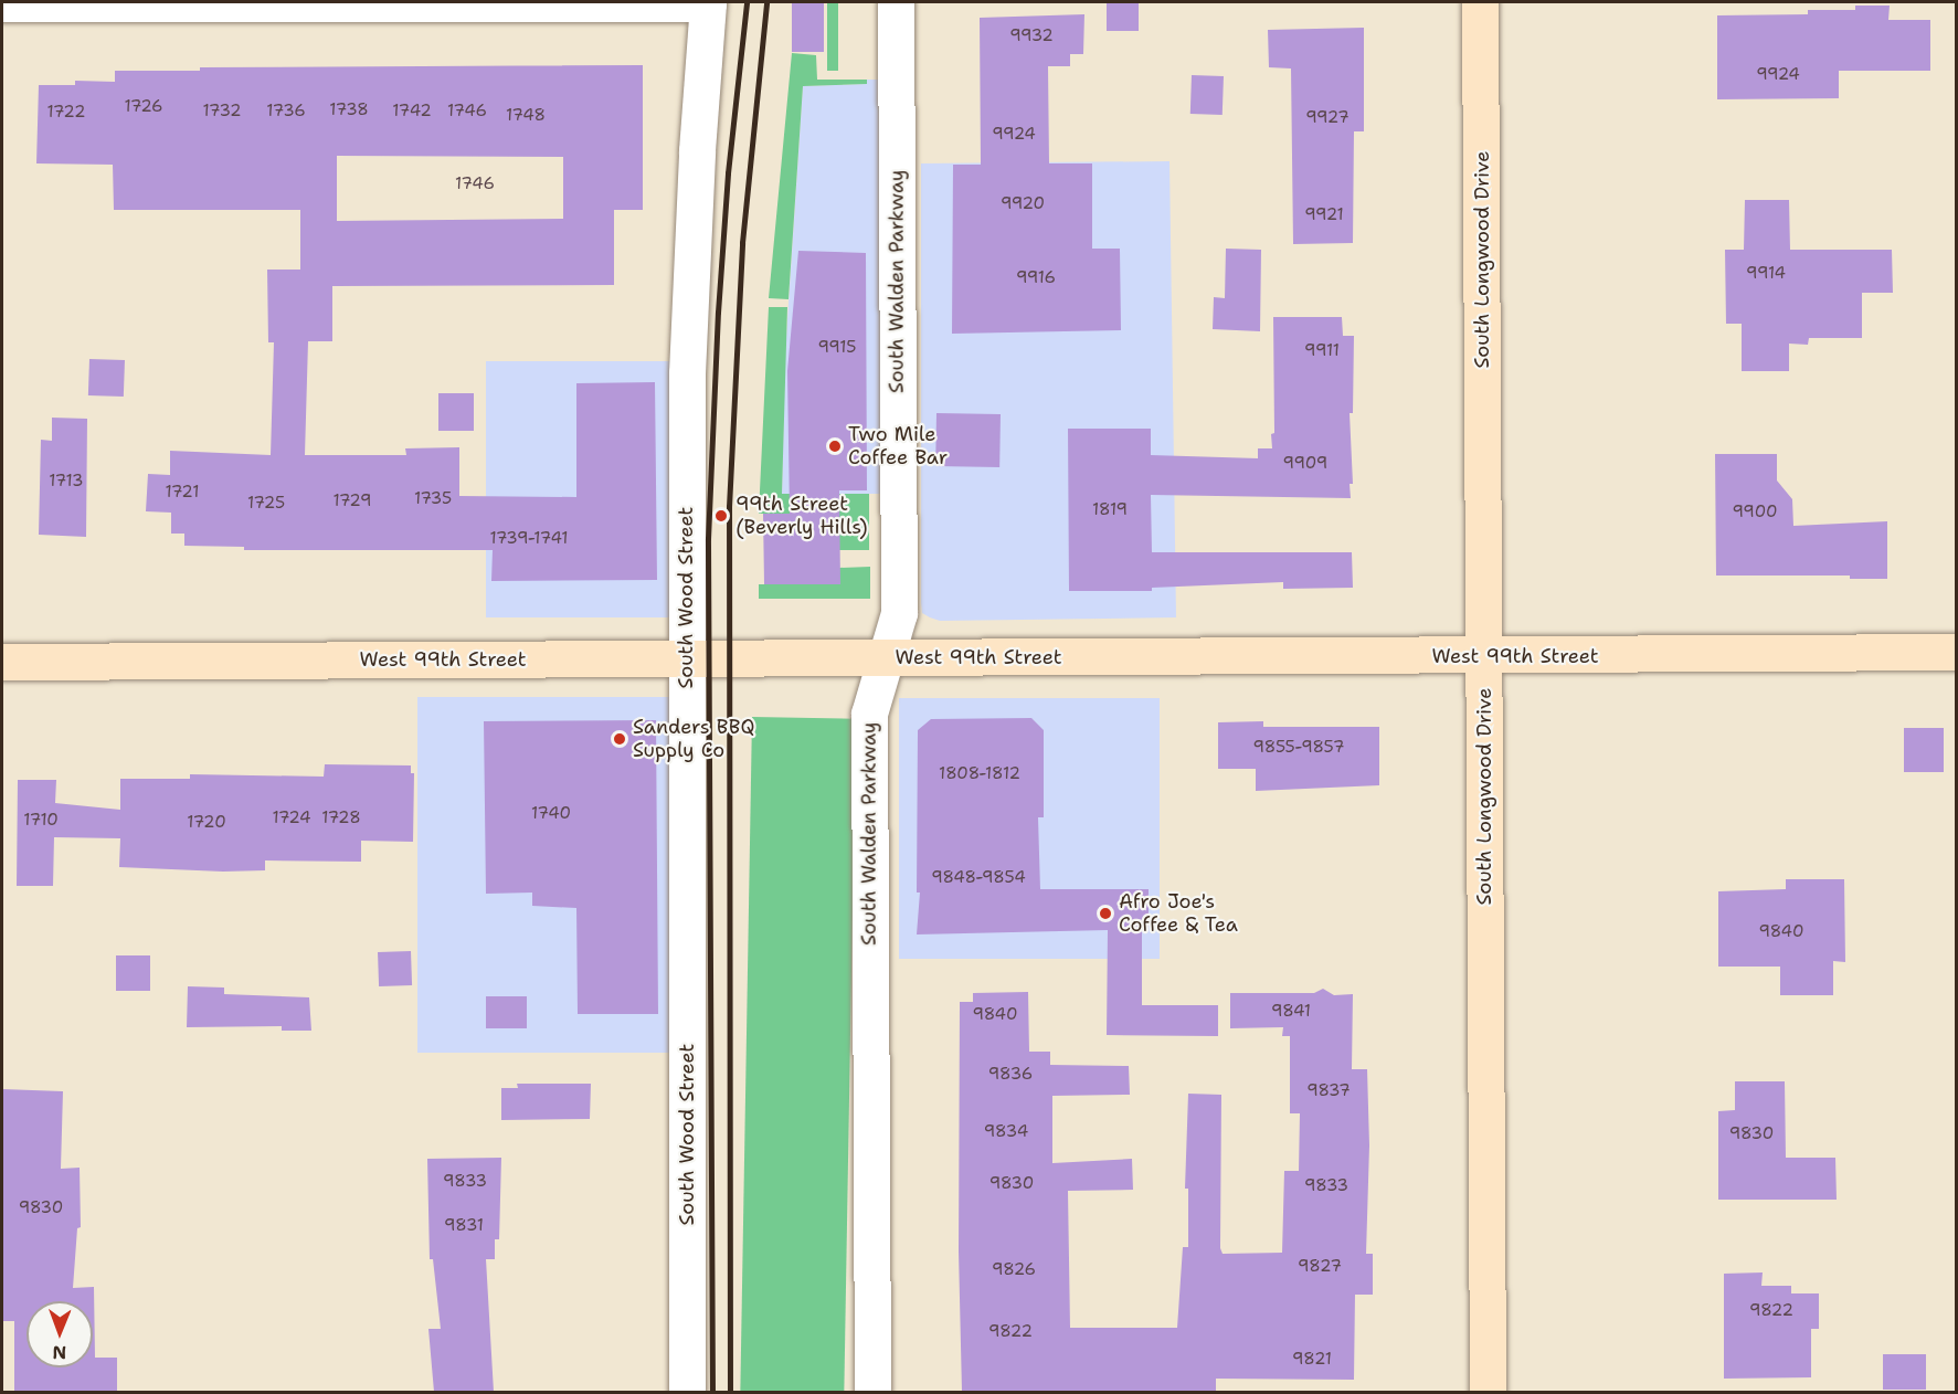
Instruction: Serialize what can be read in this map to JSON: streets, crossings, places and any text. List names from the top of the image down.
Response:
{
  "streets": {
    "street": [
      "South Longwood Drive",
      "South Walden Parkway",
      "South Wood Street",
      "West 99th Street"
    ]
  },
  "crossings": [
    ["South Longwood Drive", "West 99th Street"],
    ["South Walden Parkway", "West 99th Street"],
    ["South Wood Street", "West 99th Street"]
  ],
  "places": [
    "Two Mile Coffee Bar",
    "99th Street (Beverly Hills)",
    "Sanders BBQ Supply Co",
    "Afro Joe's Coffee & Tea"
  ],
  "house_numbers": [
    "9932",
    "9924",
    "1726",
    "1738",
    "1732",
    "1736",
    "1742",
    "1746",
    "1722",
    "1748",
    "9927",
    "9924",
    "1746",
    "9920",
    "9921",
    "9914",
    "9916",
    "9915",
    "9911",
    "9909",
    "1713",
    "1721",
    "1735",
    "1729",
    "1725",
    "1819",
    "9900",
    "1739-1741",
    "9855-9857",
    "1808-1812",
    "1740",
    "1724",
    "1728",
    "1710",
    "1720",
    "9848-9854",
    "9840",
    "9841",
    "9840",
    "9836",
    "9837",
    "9834",
    "9830",
    "9833",
    "9830",
    "9833",
    "9830",
    "9831",
    "9827",
    "9826",
    "9822",
    "9822",
    "9821"
  ],
  "north": "bottom"
}
